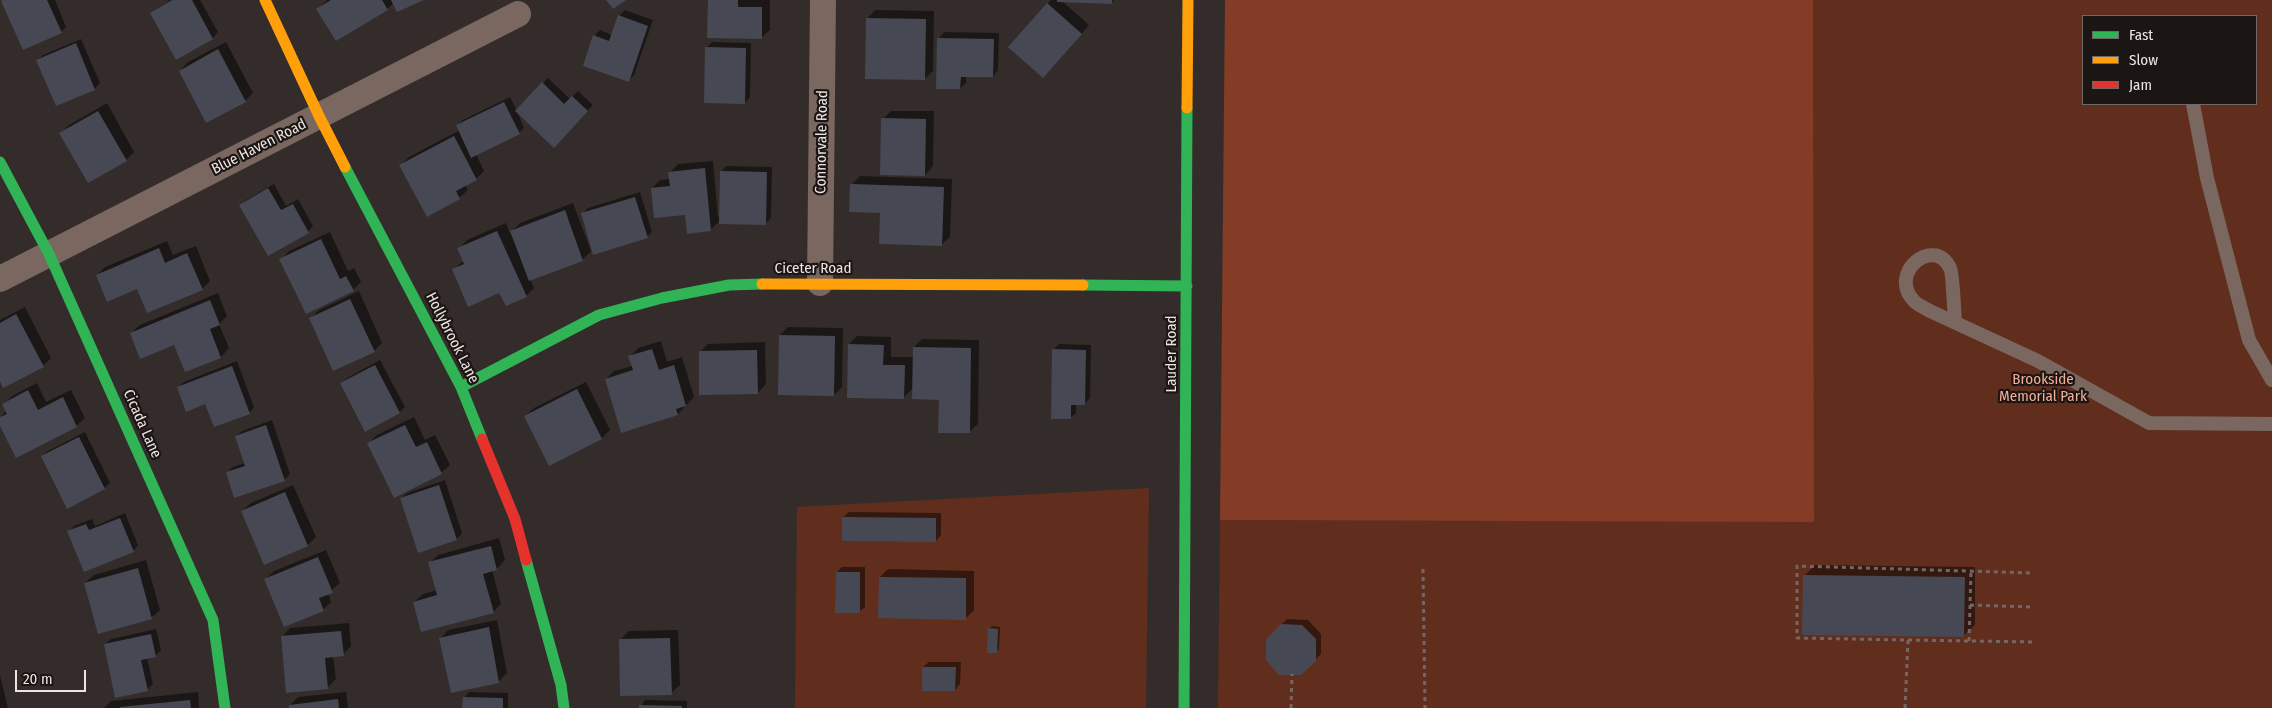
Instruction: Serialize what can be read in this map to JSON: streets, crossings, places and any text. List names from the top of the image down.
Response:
{
  "streets": {
    "street": [
      "Connorvale Road",
      "Blue Haven Road",
      "Ciceter Road",
      "Hollybrook Lane",
      "Lauder Road",
      "Cicada Lane"
    ]
  },
  "crossings": [
    ["Connorvale Road", "Ciceter Road"],
    ["Blue Haven Road", "Hollybrook Lane"],
    ["Blue Haven Road", "Cicada Lane"],
    ["Ciceter Road", "Hollybrook Lane"],
    ["Ciceter Road", "Lauder Road"]
  ],
  "parks": ["Brookside Memorial Park"],
  "legend": ["Fast", "Slow", "Jam"],
  "scale_bar": "20 m"
}
